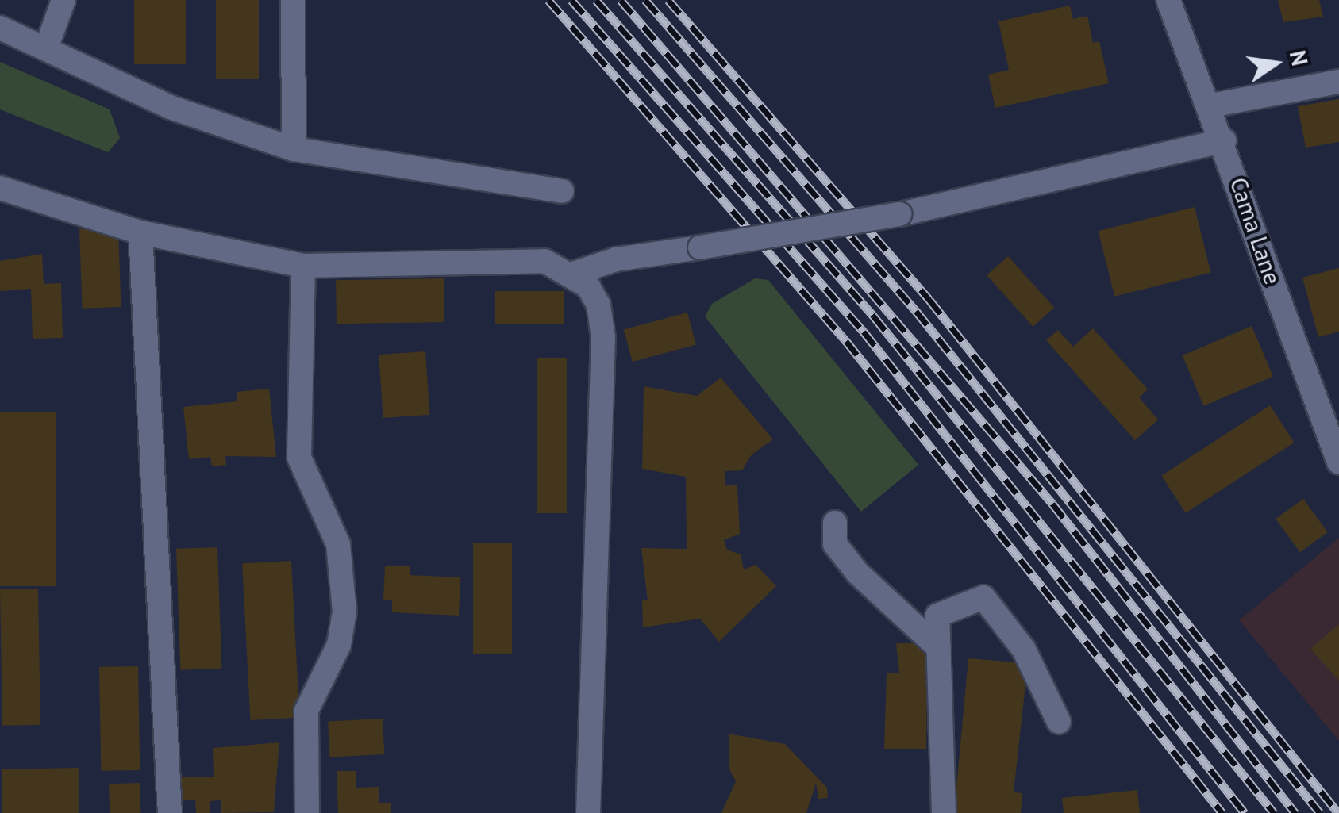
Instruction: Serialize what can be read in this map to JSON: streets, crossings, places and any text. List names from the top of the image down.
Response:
{
  "streets": {
    "street": ["Cama Lane"]
  },
  "north": "right"
}
